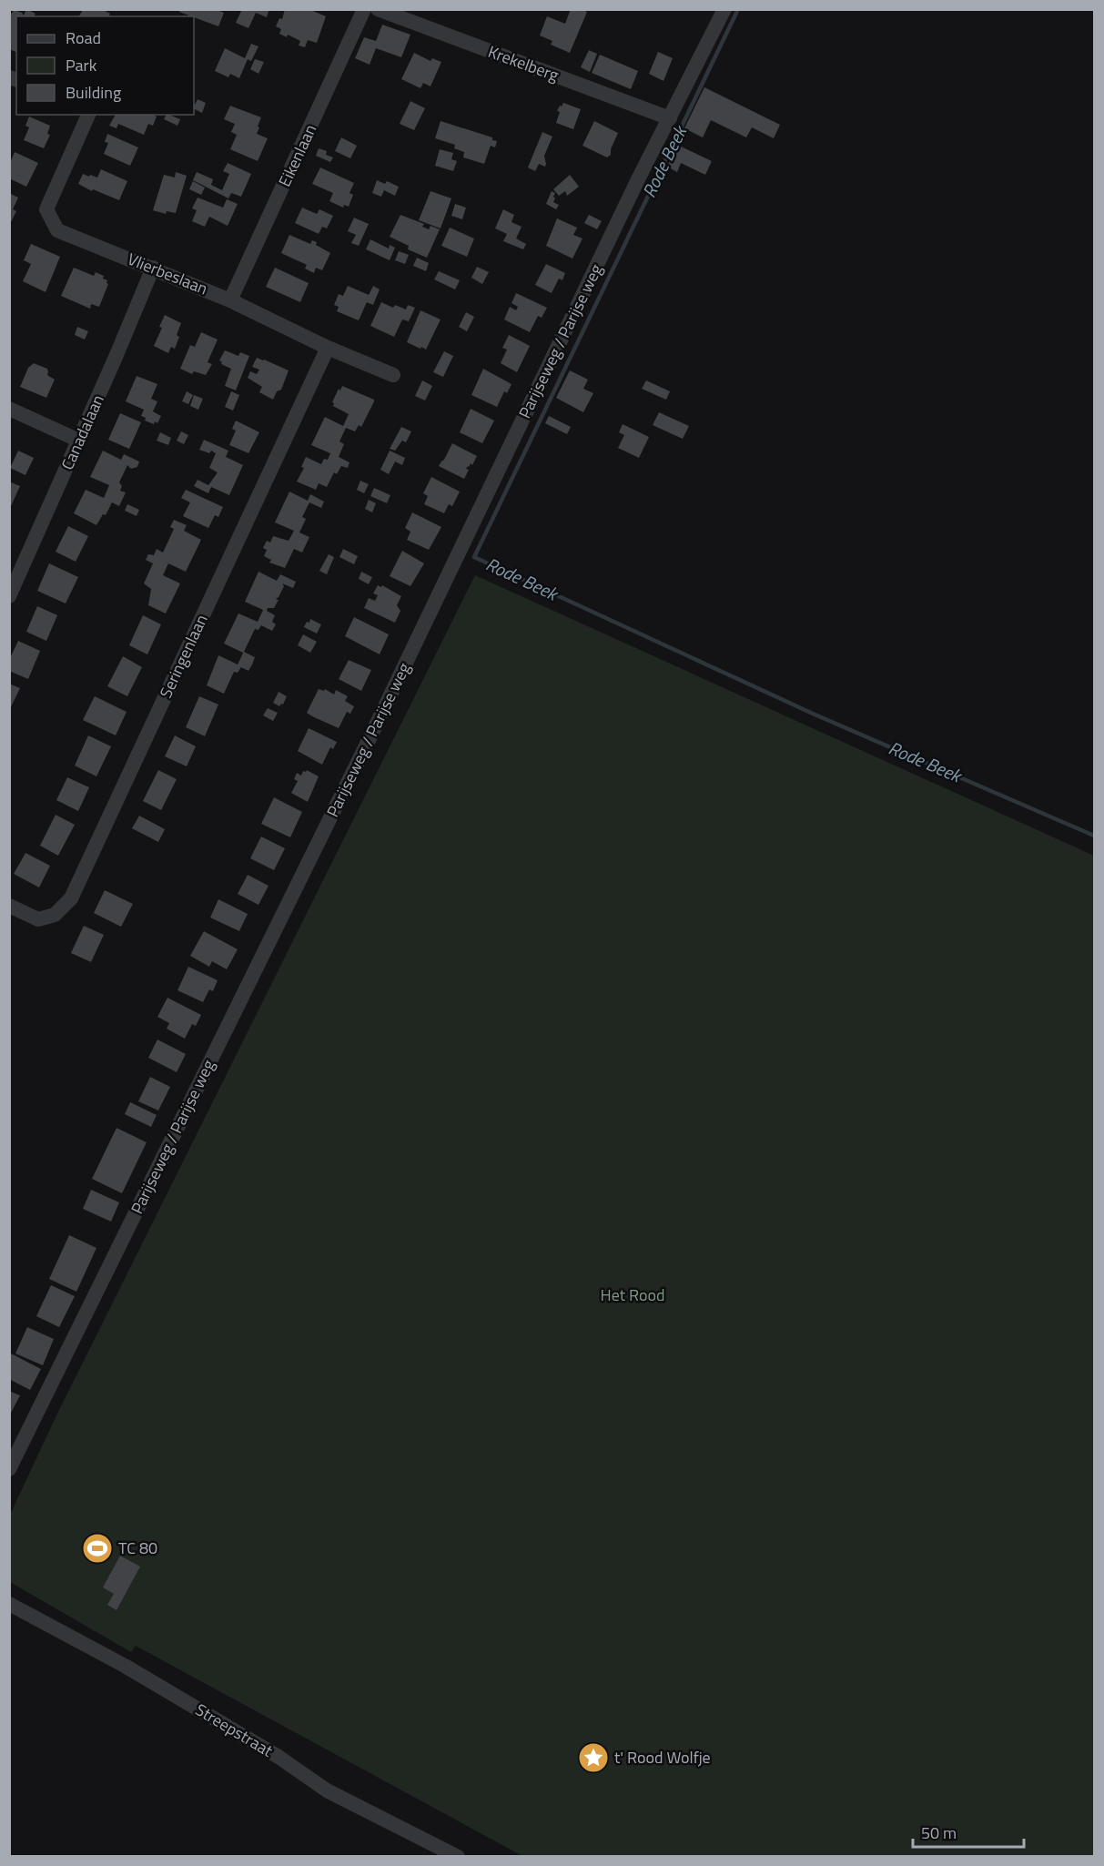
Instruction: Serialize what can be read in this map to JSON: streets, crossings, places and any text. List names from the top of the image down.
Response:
{
  "streets": {
    "street": [
      "Krekelberg",
      "Eikenlaan",
      "Vlierbeslaan",
      "Parijseweg / Parijse weg",
      "Canadalaan",
      "Seringenlaan",
      "Streepstraat"
    ]
  },
  "crossings": [
    ["Krekelberg", "Parijseweg / Parijse weg"],
    ["Eikenlaan", "Vlierbeslaan"],
    ["Vlierbeslaan", "Canadalaan"],
    ["Vlierbeslaan", "Seringenlaan"]
  ],
  "water": ["Rode Beek"],
  "parks": ["Het Rood"],
  "places": {
    "sports": ["TC 80"],
    "place": ["t' Rood Wolfje"]
  },
  "legend": ["Road", "Park", "Building"],
  "scale_bar": "50 m"
}
